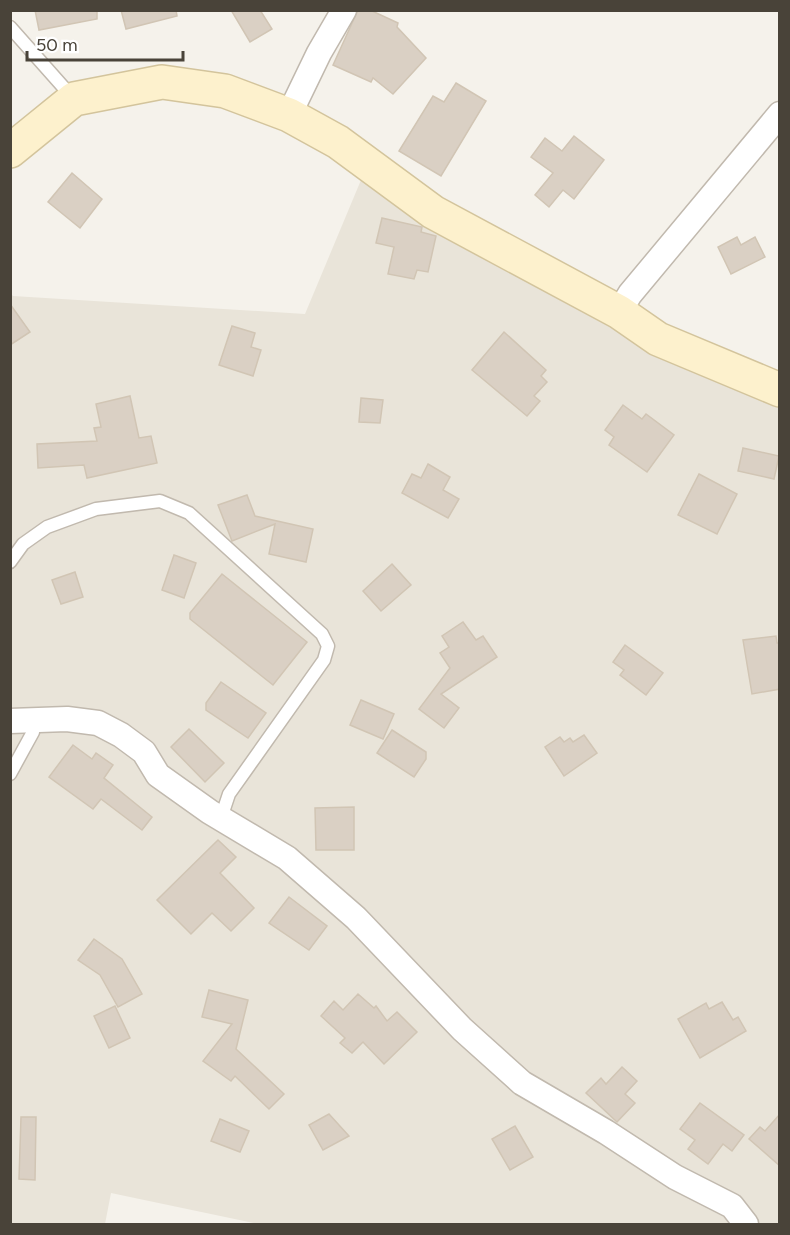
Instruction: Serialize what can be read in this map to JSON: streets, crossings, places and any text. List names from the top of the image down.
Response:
{
  "scale_bar": "50 m"
}
